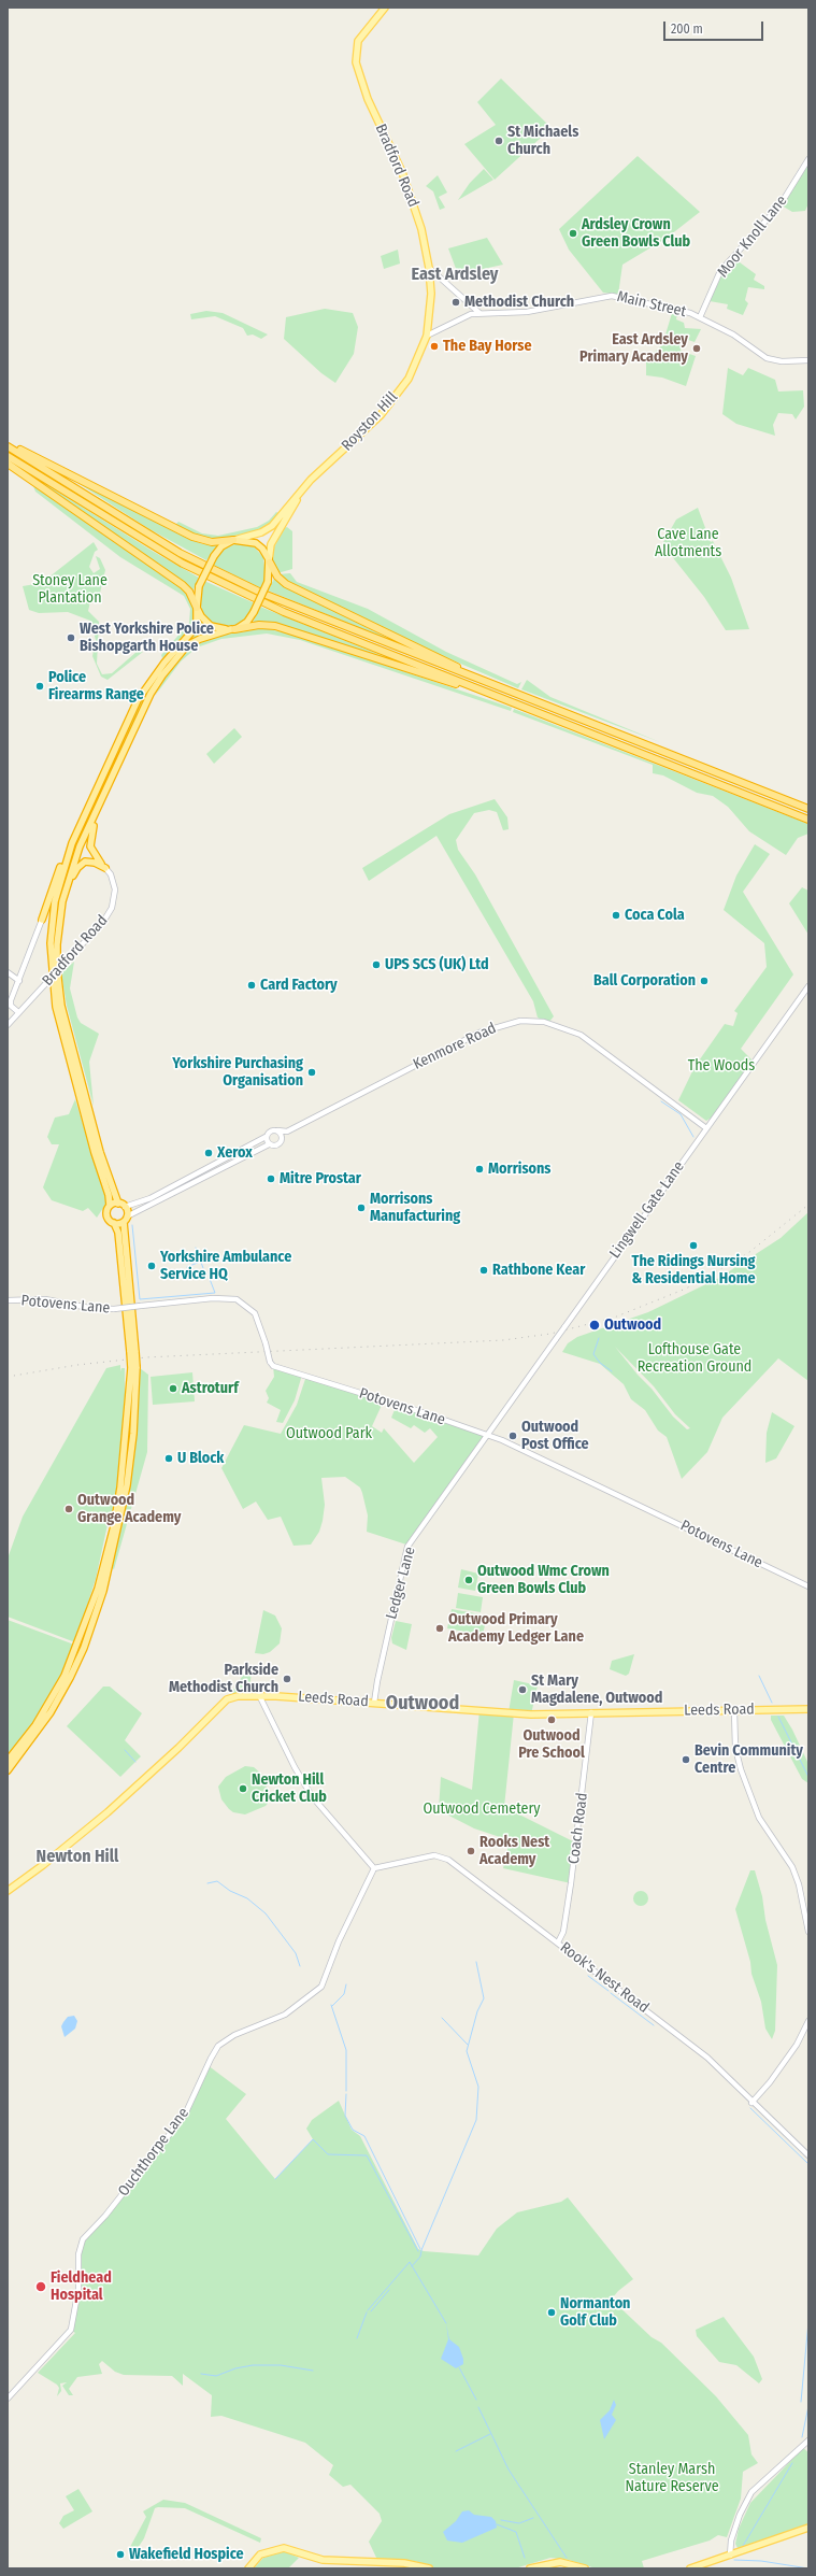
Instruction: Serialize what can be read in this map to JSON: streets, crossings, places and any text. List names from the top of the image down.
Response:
{
  "streets": {
    "main road": ["Bradford Road", "Royston Hill", "Leeds Road"],
    "street": [
      "Moor Knoll Lane",
      "Main Street",
      "Kenmore Road",
      "Lingwell Gate Lane",
      "Potovens Lane",
      "Ledger Lane",
      "Coach Road",
      "Rook's Nest Road",
      "Ouchthorpe Lane"
    ]
  },
  "crossings": [
    ["Bradford Road", "Main Street"],
    ["Bradford Road", "Royston Hill"],
    ["Moor Knoll Lane", "Main Street"],
    ["Main Street", "Royston Hill"],
    ["Kenmore Road", "Lingwell Gate Lane"],
    ["Lingwell Gate Lane", "Potovens Lane"],
    ["Lingwell Gate Lane", "Ledger Lane"],
    ["Potovens Lane", "Ledger Lane"],
    ["Ledger Lane", "Leeds Road"],
    ["Leeds Road", "Coach Road"],
    ["Coach Road", "Rook's Nest Road"],
    ["Rook's Nest Road", "Ouchthorpe Lane"]
  ],
  "districts": ["East Ardsley", "Outwood", "Newton Hill"],
  "parks": [
    "Cave Lane Allotments",
    "Stoney Lane Plantation",
    "The Woods",
    "Lofthouse Gate Recreation Ground",
    "Outwood Park",
    "Outwood Cemetery",
    "Stanley Marsh Nature Reserve"
  ],
  "places": [
    "St Michaels Church",
    "Ardsley Crown Green Bowls Club",
    "Methodist Church",
    "The Bay Horse",
    "East Ardsley Primary Academy",
    "West Yorkshire Police Bishopgarth House",
    "Police Firearms Range",
    "Coca Cola",
    "UPS SCS (UK) Ltd",
    "Ball Corporation",
    "Card Factory",
    "Yorkshire Purchasing Organisation",
    "Xerox",
    "Morrisons",
    "Mitre Prostar",
    "Morrisons Manufacturing",
    "The Ridings Nursing & Residential Home",
    "Yorkshire Ambulance Service HQ",
    "Rathbone Kear",
    "Outwood",
    "Astroturf",
    "Outwood Post Office",
    "U Block",
    "Outwood Grange Academy",
    "Outwood Wmc Crown Green Bowls Club",
    "Outwood Primary Academy Ledger Lane",
    "Parkside Methodist Church",
    "St Mary Magdalene, Outwood",
    "Outwood Pre School",
    "Bevin Community Centre",
    "Newton Hill Cricket Club",
    "Rooks Nest Academy",
    "Fieldhead Hospital",
    "Normanton Golf Club",
    "Wakefield Hospice"
  ],
  "scale_bar": "200 m"
}
